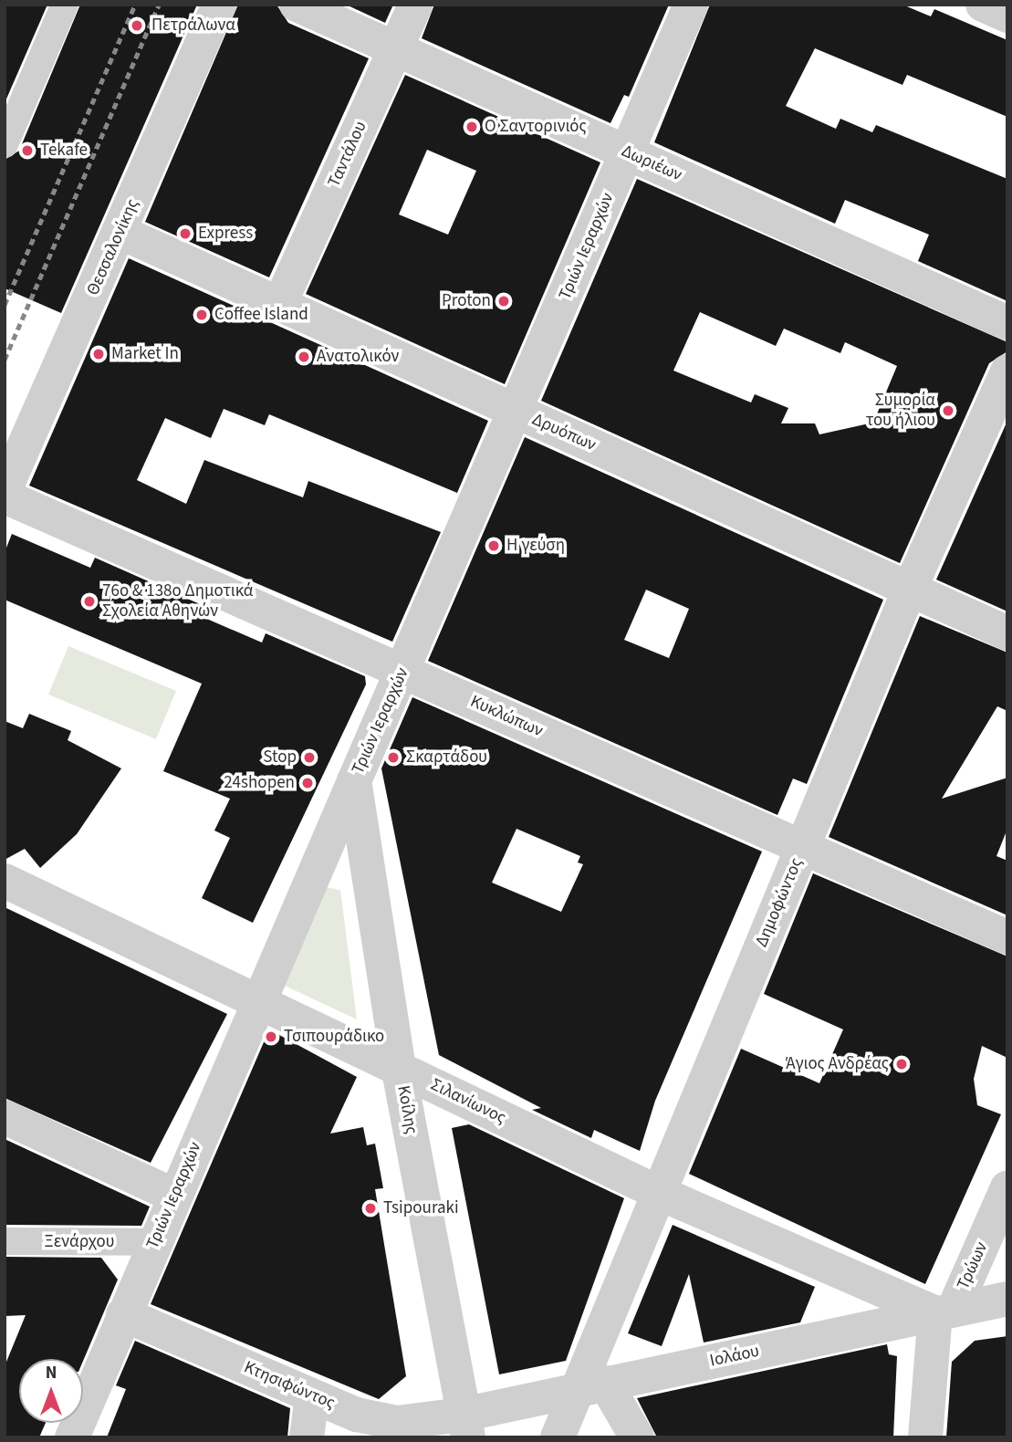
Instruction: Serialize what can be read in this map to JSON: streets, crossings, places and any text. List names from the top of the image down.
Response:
{
  "streets": {
    "street": [
      "Ταντάλου",
      "Δωριέων",
      "Τριών Ιεραρχών",
      "Θεσσαλονίκης",
      "Δρυόπων",
      "Κυκλώπων",
      "Δημοφώντος",
      "Σιλανίωνος",
      "Κοίλης",
      "Ξενάρχου",
      "Τρώων",
      "Ιολάου",
      "Κτησιφώντος"
    ]
  },
  "crossings": [
    ["Ταντάλου", "Δωριέων"],
    ["Ταντάλου", "Δρυόπων"],
    ["Δωριέων", "Τριών Ιεραρχών"],
    ["Τριών Ιεραρχών", "Δρυόπων"],
    ["Τριών Ιεραρχών", "Κυκλώπων"],
    ["Τριών Ιεραρχών", "Σιλανίωνος"],
    ["Τριών Ιεραρχών", "Κοίλης"],
    ["Τριών Ιεραρχών", "Ξενάρχου"],
    ["Τριών Ιεραρχών", "Κτησιφώντος"],
    ["Θεσσαλονίκης", "Δρυόπων"],
    ["Δρυόπων", "Δημοφώντος"],
    ["Κυκλώπων", "Δημοφώντος"],
    ["Δημοφώντος", "Σιλανίωνος"],
    ["Δημοφώντος", "Ιολάου"],
    ["Σιλανίωνος", "Κοίλης"],
    ["Σιλανίωνος", "Τρώων"],
    ["Σιλανίωνος", "Ιολάου"],
    ["Κοίλης", "Ιολάου"],
    ["Κοίλης", "Κτησιφώντος"],
    ["Τρώων", "Ιολάου"],
    ["Ιολάου", "Κτησιφώντος"]
  ],
  "places": [
    "Πετράλωνα",
    "Ο Σαντορινιός",
    "Tekafe",
    "Express",
    "Proton",
    "Coffee Island",
    "Market In",
    "Ανατολικόν",
    "Συμορία του ήλιου",
    "Η γεύση",
    "76ο & 138ο Δημοτικά Σχολεία Αθηνών",
    "Stop",
    "Σκαρτάδου",
    "24shopen",
    "Τσιπουράδικο",
    "Άγιος Ανδρέας",
    "Tsipouraki"
  ],
  "north": "top"
}
